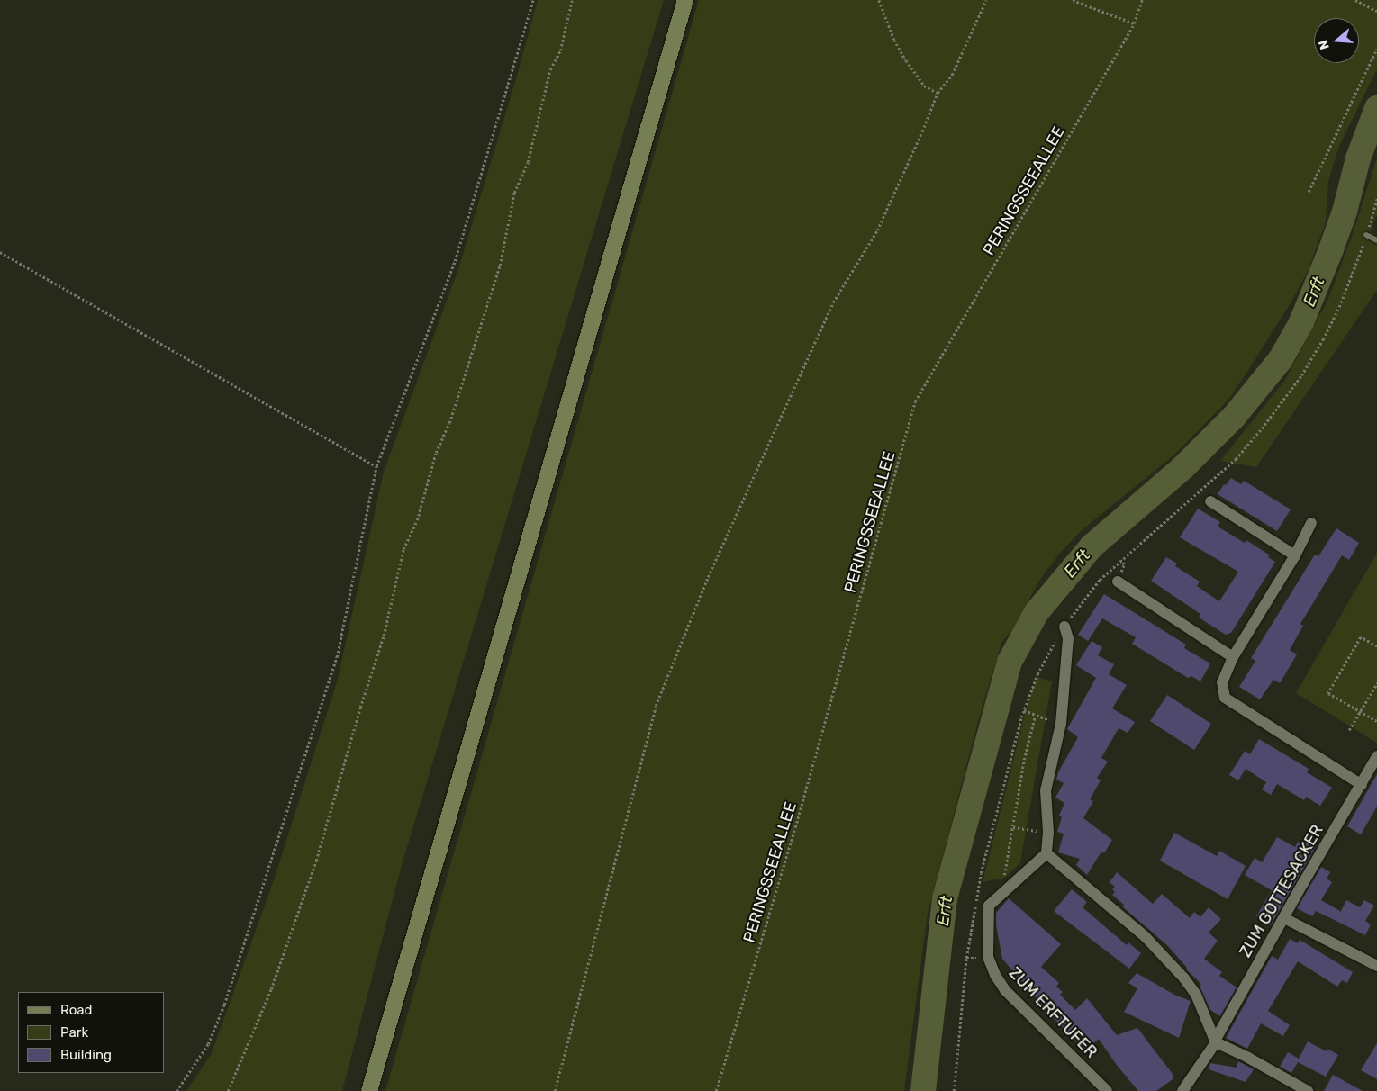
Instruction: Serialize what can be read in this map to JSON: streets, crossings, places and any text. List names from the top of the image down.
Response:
{
  "streets": {
    "street": ["ZUM GOTTESACKER", "ZUM ERFTUFER"],
    "path": ["PERINGSSEEALLEE"]
  },
  "water": ["Erft"],
  "legend": ["Road", "Park", "Building"],
  "north": "left"
}
